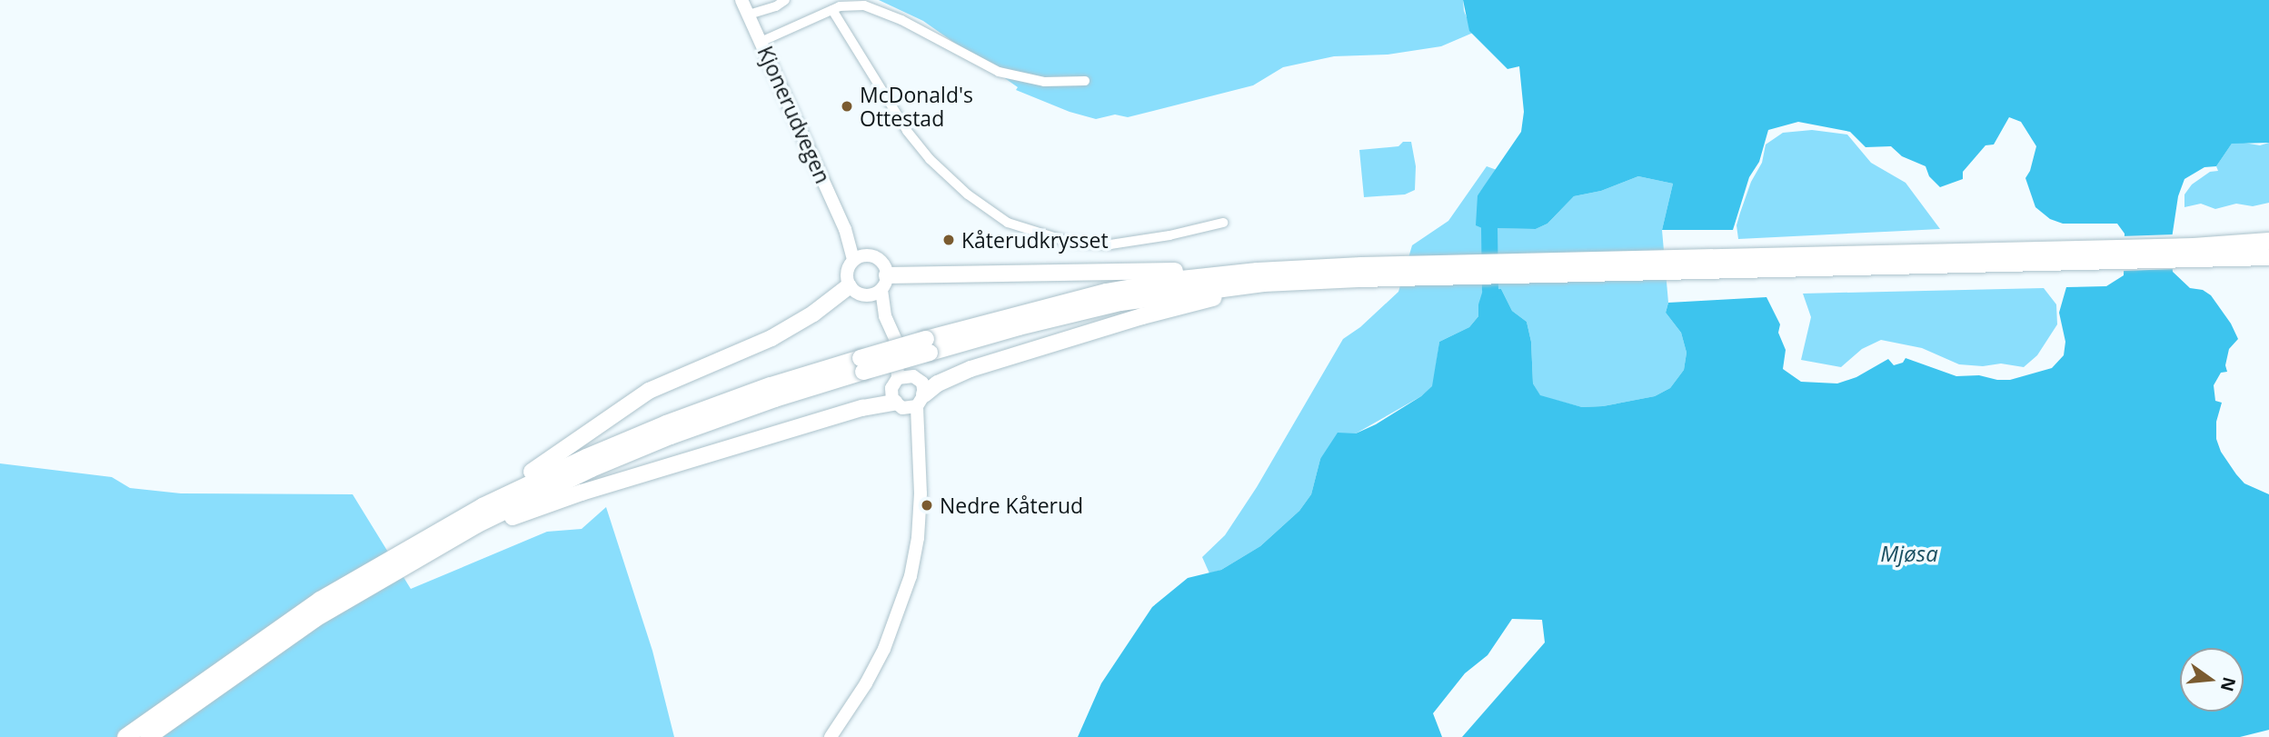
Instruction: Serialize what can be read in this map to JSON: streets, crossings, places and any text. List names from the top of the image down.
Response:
{
  "streets": {
    "main road": ["Kjonerudvegen"]
  },
  "water": ["Mjøsa"],
  "places": ["McDonald's Ottestad", "Kåterudkrysset", "Nedre Kåterud"],
  "north": "right"
}
